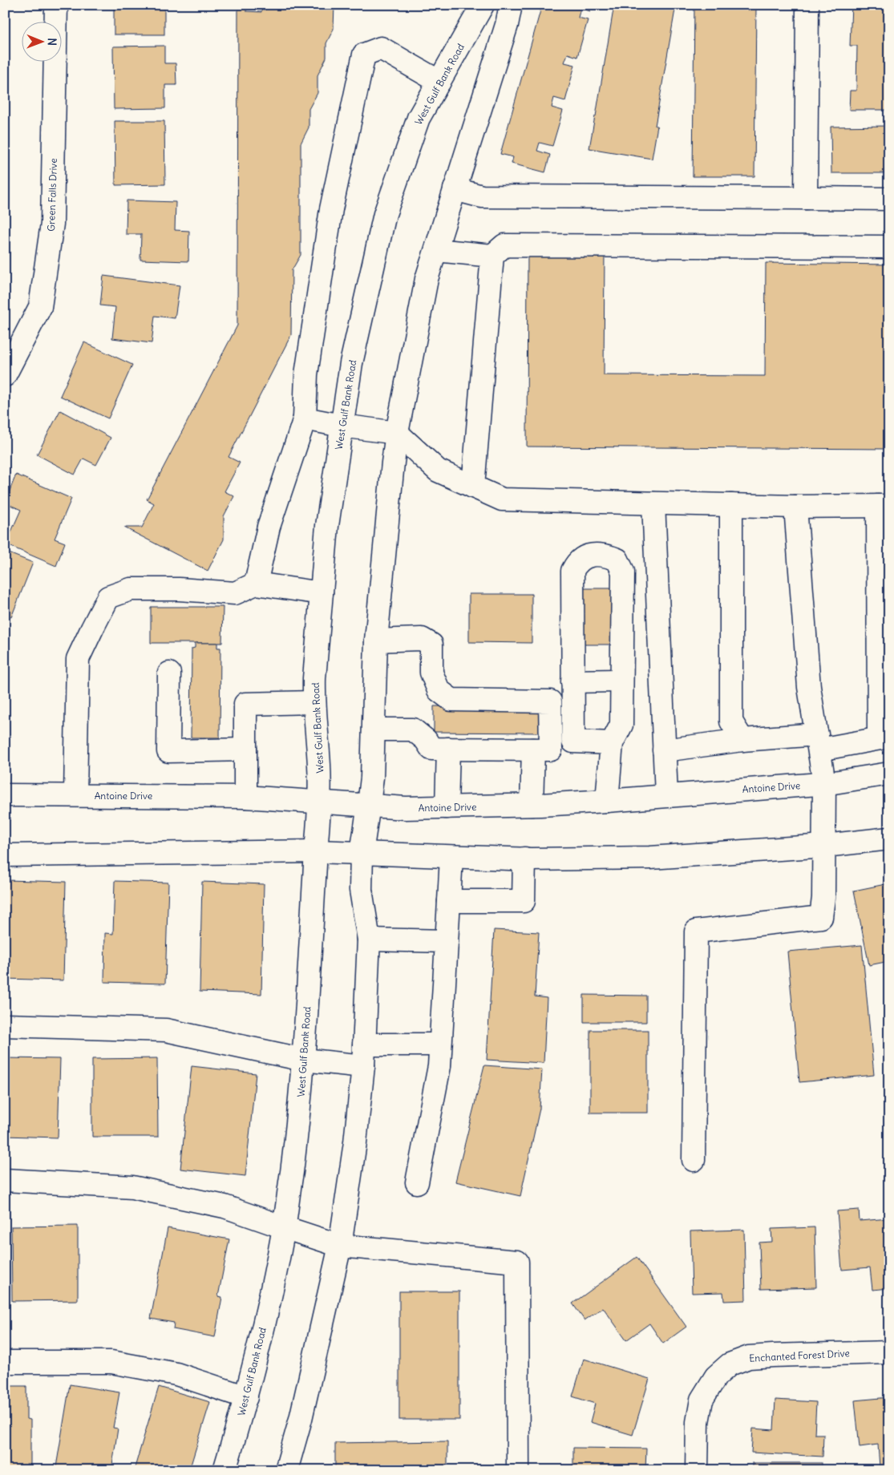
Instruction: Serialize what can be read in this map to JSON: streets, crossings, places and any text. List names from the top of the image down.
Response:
{
  "streets": {
    "main road": [
      "West Gulf Bank Road",
      "Green Falls Drive",
      "Antoine Drive",
      "Enchanted Forest Drive"
    ]
  },
  "crossings": [
    ["West Gulf Bank Road", "Antoine Drive"]
  ],
  "north": "right"
}
